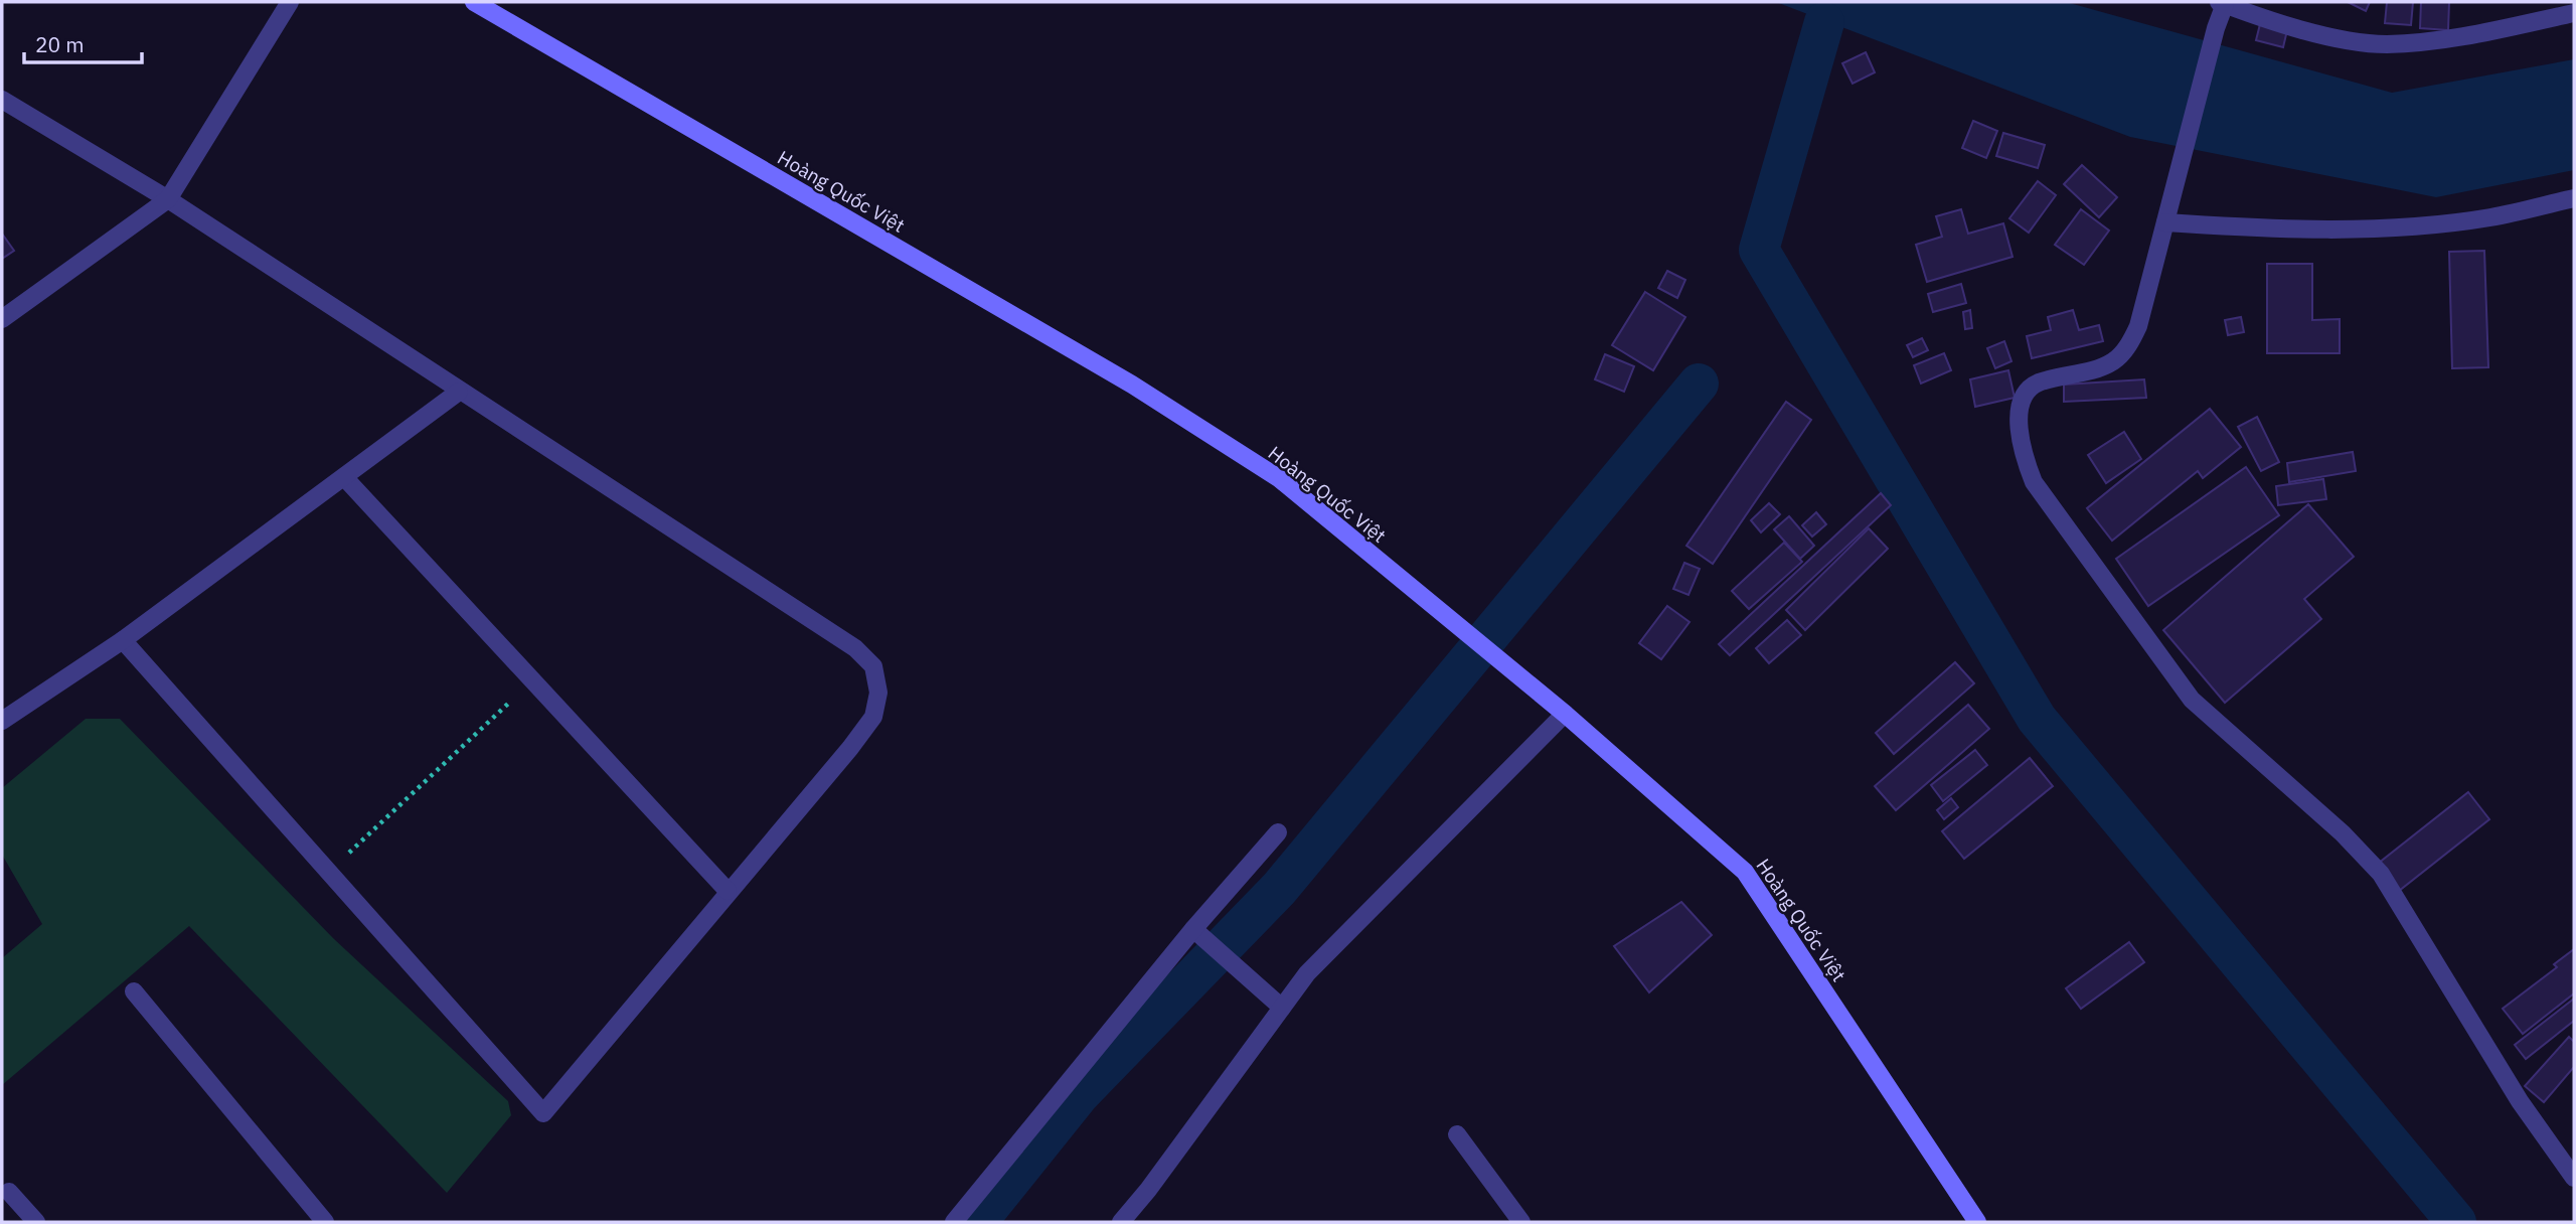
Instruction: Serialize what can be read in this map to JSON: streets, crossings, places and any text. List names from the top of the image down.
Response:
{
  "streets": {
    "street": ["Hoàng Quốc Việt"]
  },
  "scale_bar": "20 m"
}
